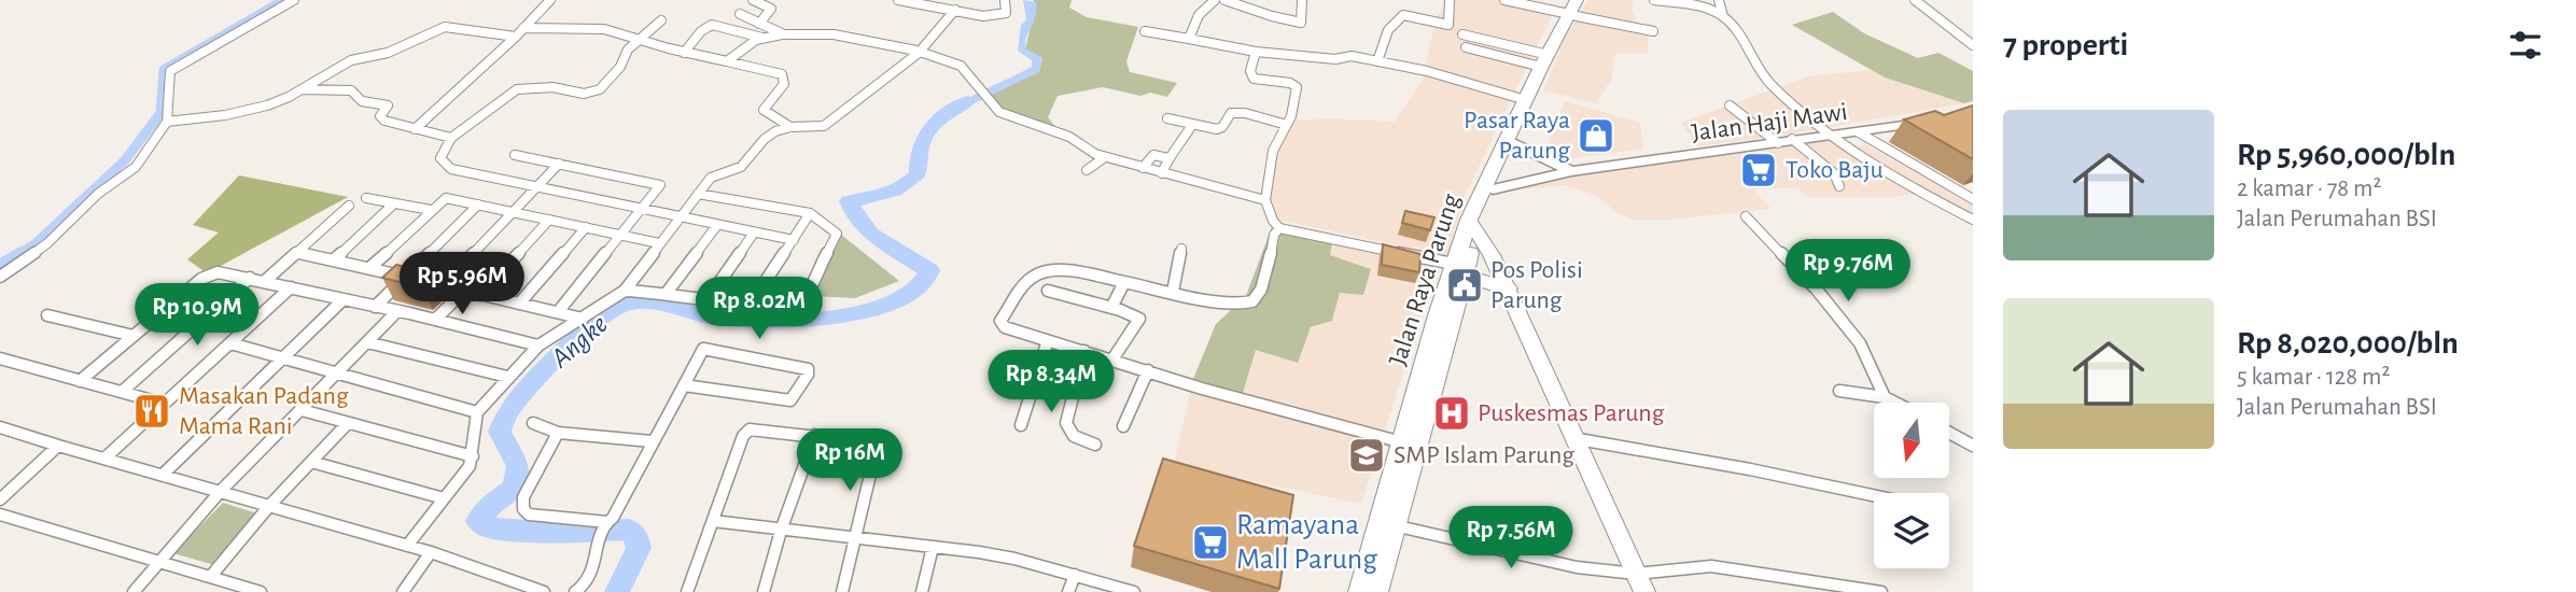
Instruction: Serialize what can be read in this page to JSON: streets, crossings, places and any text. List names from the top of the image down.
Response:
{
  "streets": {
    "highway": ["Jalan Raya Parung"],
    "street": ["Jalan Haji Mawi"]
  },
  "crossings": [
    ["Jalan Haji Mawi", "Jalan Raya Parung"]
  ],
  "water": ["Angke"],
  "places": {
    "shop": ["Pasar Raya Parung"],
    "supermarket": ["Toko Baju", "Ramayana Mall Parung"],
    "public building": ["Pos Polisi Parung"],
    "restaurant": ["Masakan Padang Mama Rani"],
    "hospital": ["Puskesmas Parung"],
    "school or university": ["SMP Islam Parung"]
  },
  "north": "bottom",
  "page": {
    "heading": "7 properti",
    "list": [
      {
        "name": "Rp 5,960,000/bln",
        "note": "2 kamar · 78 m² · Jalan Perumahan BSI"
      },
      {
        "name": "Rp 8,020,000/bln",
        "note": "5 kamar · 128 m² · Jalan Perumahan BSI"
      }
    ],
    "price": [
      "Rp 9.76M",
      "Rp 5.96M",
      "Rp 8.02M",
      "Rp 10.9M",
      "Rp 8.34M",
      "Rp 16M",
      "Rp 7.56M"
    ]
  }
}
